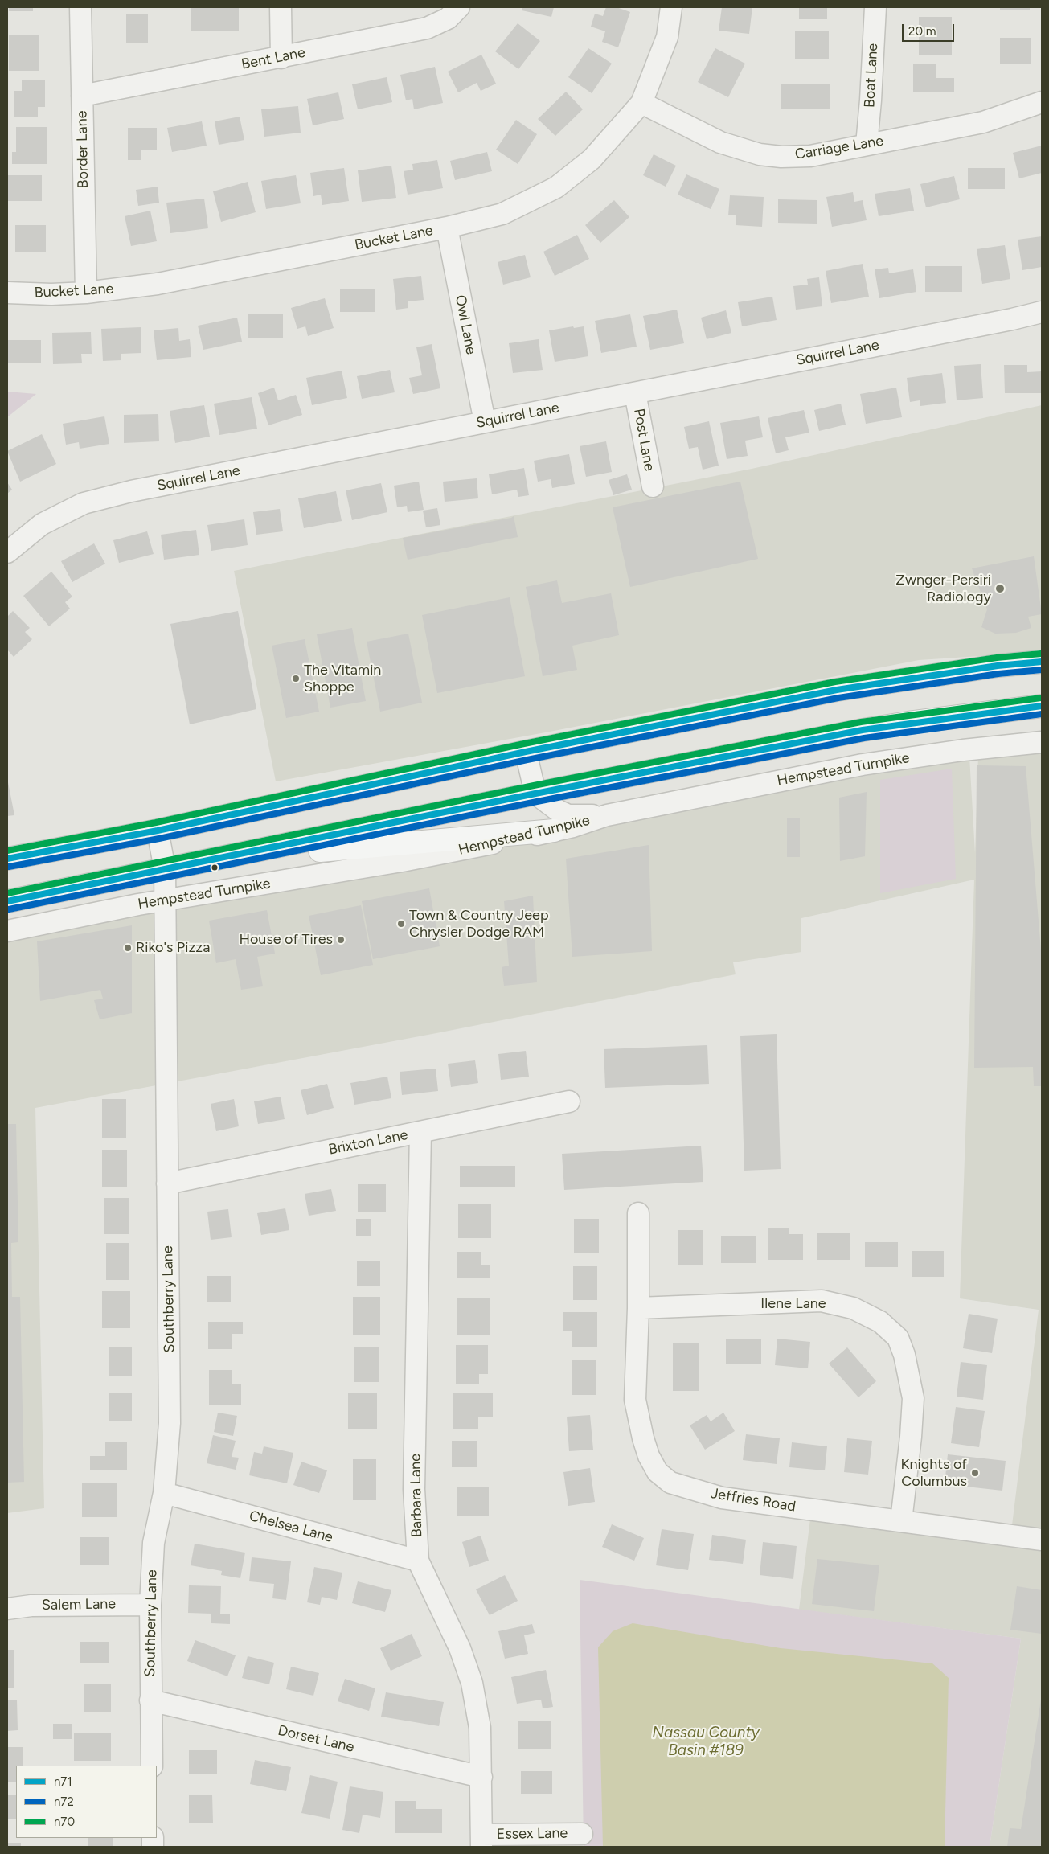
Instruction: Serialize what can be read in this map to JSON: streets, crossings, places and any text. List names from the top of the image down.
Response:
{
  "streets": {
    "main road": ["Hempstead Turnpike"],
    "street": [
      "Bent Lane",
      "Boat Lane",
      "Carriage Lane",
      "Border Lane",
      "Bucket Lane",
      "Owl Lane",
      "Squirrel Lane",
      "Post Lane",
      "Brixton Lane",
      "Southberry Lane",
      "Ilene Lane",
      "Barbara Lane",
      "Jeffries Road",
      "Chelsea Lane",
      "Salem Lane",
      "Dorset Lane",
      "Essex Lane"
    ]
  },
  "crossings": [
    ["Bent Lane", "Border Lane"],
    ["Boat Lane", "Carriage Lane"],
    ["Carriage Lane", "Bucket Lane"],
    ["Border Lane", "Bucket Lane"],
    ["Bucket Lane", "Owl Lane"],
    ["Owl Lane", "Squirrel Lane"],
    ["Squirrel Lane", "Post Lane"],
    ["Hempstead Turnpike", "Southberry Lane"],
    ["Brixton Lane", "Southberry Lane"],
    ["Brixton Lane", "Barbara Lane"],
    ["Southberry Lane", "Chelsea Lane"],
    ["Southberry Lane", "Salem Lane"],
    ["Southberry Lane", "Dorset Lane"],
    ["Ilene Lane", "Jeffries Road"],
    ["Barbara Lane", "Chelsea Lane"],
    ["Barbara Lane", "Dorset Lane"],
    ["Barbara Lane", "Essex Lane"]
  ],
  "water": ["Nassau County Basin #189"],
  "places": [
    "Zwnger-Persiri Radiology",
    "The Vitamin Shoppe",
    "Town & Country Jeep Chrysler Dodge RAM",
    "House of Tires",
    "Riko's Pizza",
    "Knights of Columbus"
  ],
  "lines": ["transit line n70", "transit line n71", "transit line n72"],
  "legend": ["n71", "n72", "n70"],
  "scale_bar": "20 m"
}
